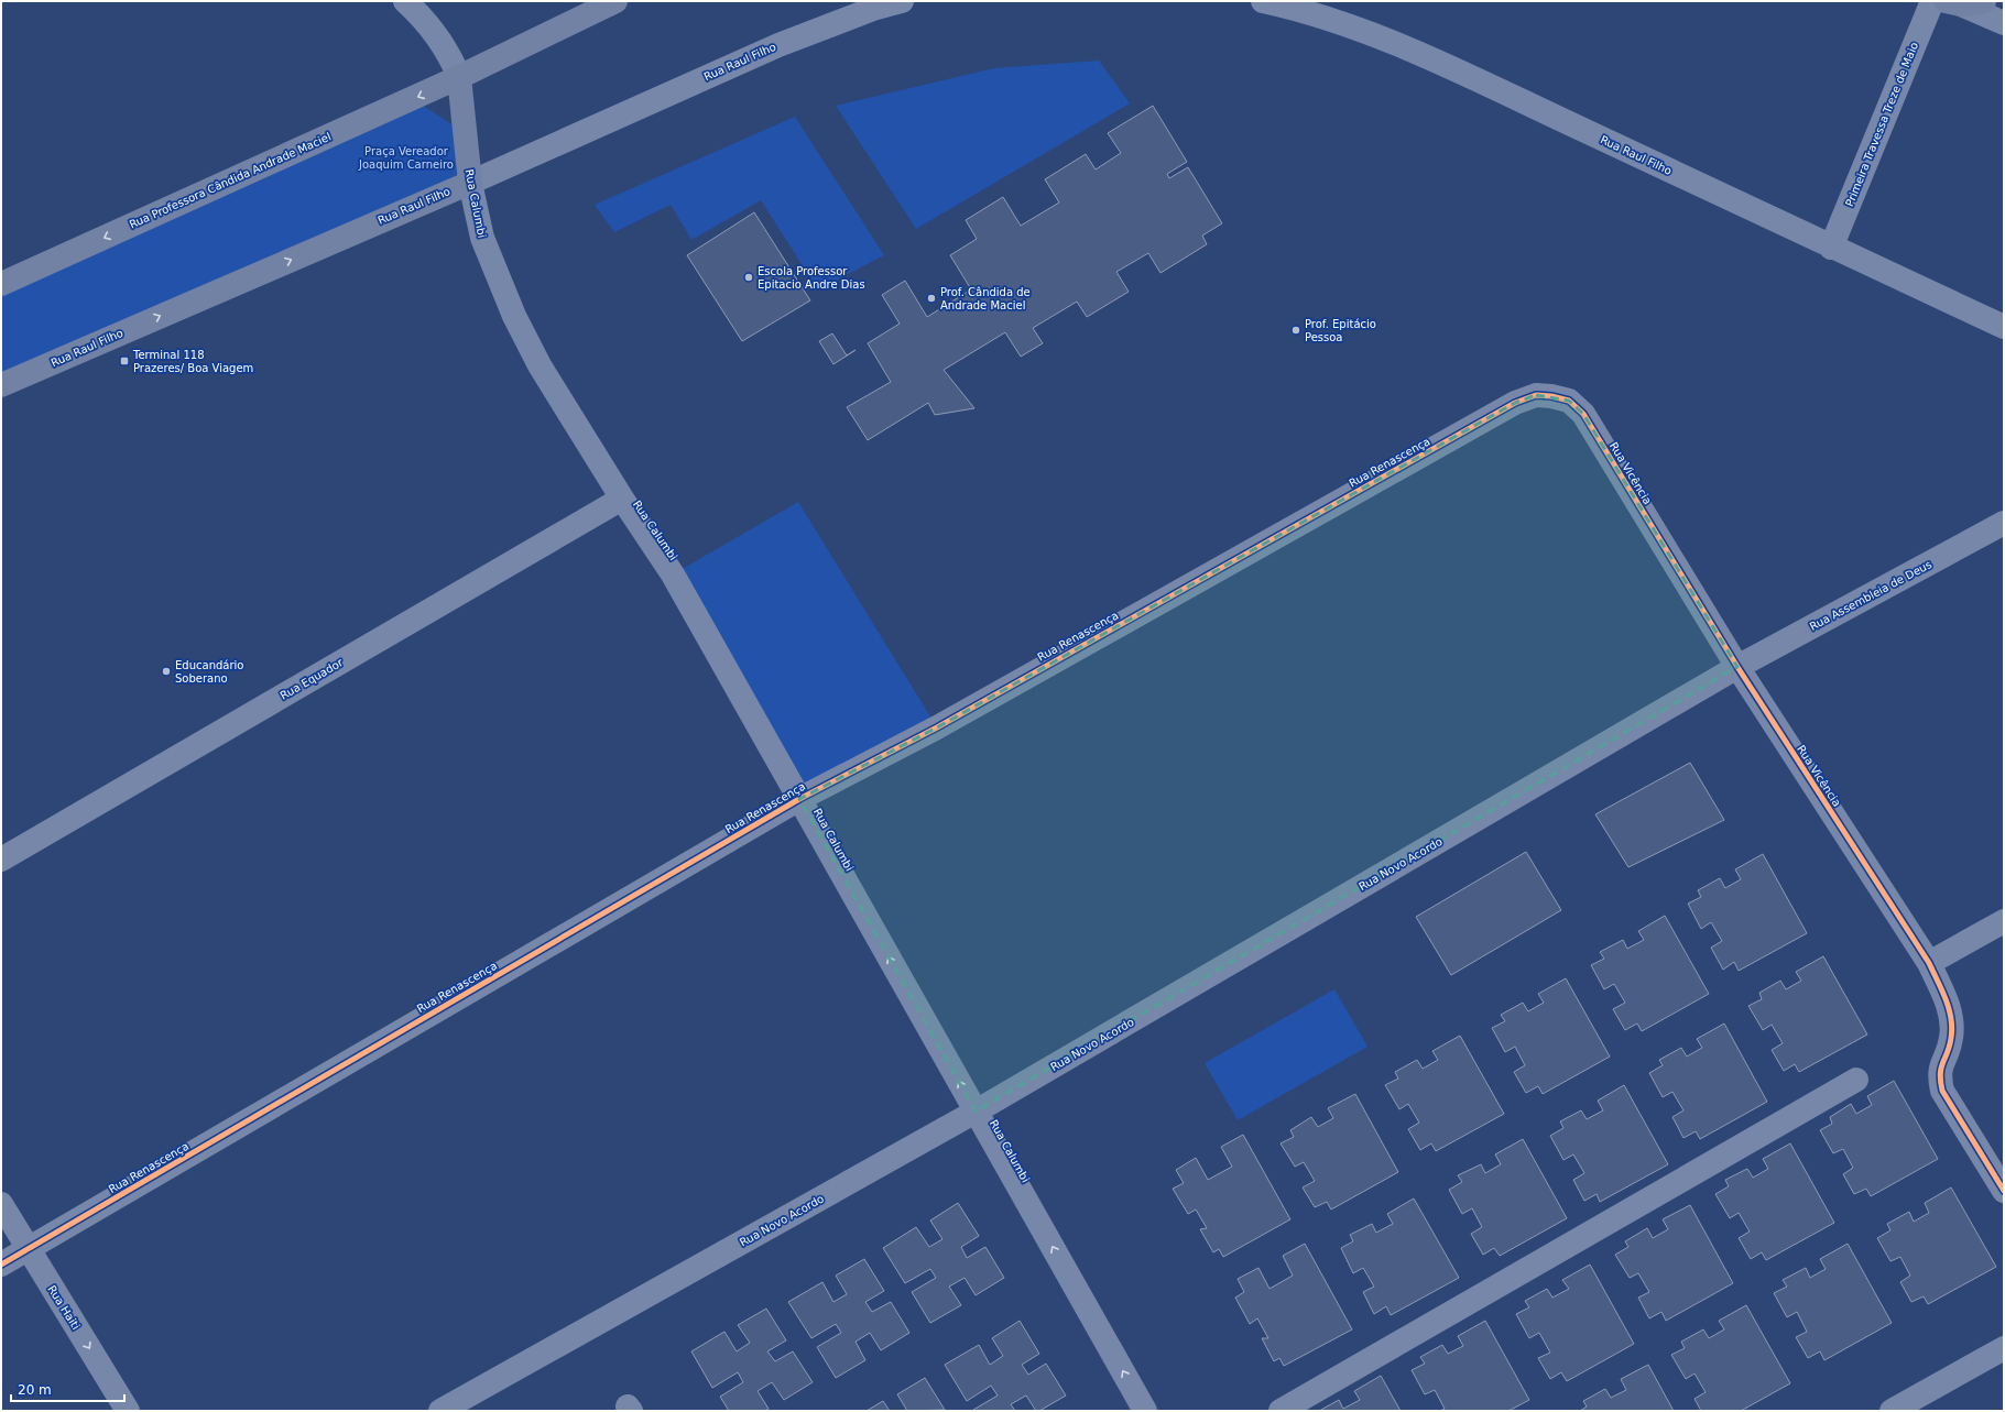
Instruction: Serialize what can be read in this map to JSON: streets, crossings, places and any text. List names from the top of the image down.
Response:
{
  "streets": {
    "main road": ["Rua Raul Filho", "Rua Professora Cândida Andrade Maciel", "Rua Calumbi"],
    "street": [
      "Primeira Travessa Treze de Maio",
      "Rua Renascença",
      "Rua Vicência",
      "Rua Assembleia de Deus",
      "Rua Equador",
      "Rua Novo Acordo",
      "Rua Haiti"
    ]
  },
  "crossings": [
    ["Rua Raul Filho", "Primeira Travessa Treze de Maio"],
    ["Rua Raul Filho", "Rua Calumbi"],
    ["Rua Professora Cândida Andrade Maciel", "Rua Calumbi"],
    ["Rua Calumbi", "Rua Renascença"],
    ["Rua Calumbi", "Rua Equador"],
    ["Rua Calumbi", "Rua Novo Acordo"],
    ["Rua Renascença", "Rua Vicência"],
    ["Rua Renascença", "Rua Haiti"],
    ["Rua Vicência", "Rua Assembleia de Deus"],
    ["Rua Vicência", "Rua Novo Acordo"],
    ["Rua Assembleia de Deus", "Rua Novo Acordo"]
  ],
  "one_way": ["Rua Professora Cândida Andrade Maciel", "Rua Calumbi", "Rua Haiti"],
  "parks": ["Praça Vereador Joaquim Carneiro"],
  "places": {
    "other": [
      "Escola Professor Epitacio Andre Dias",
      "Prof. Cândida de Andrade Maciel",
      "Prof. Epitácio Pessoa",
      "Educandário Soberano"
    ],
    "transit": ["Terminal 118 Prazeres/ Boa Viagem"]
  },
  "scale_bar": "20 m"
}
